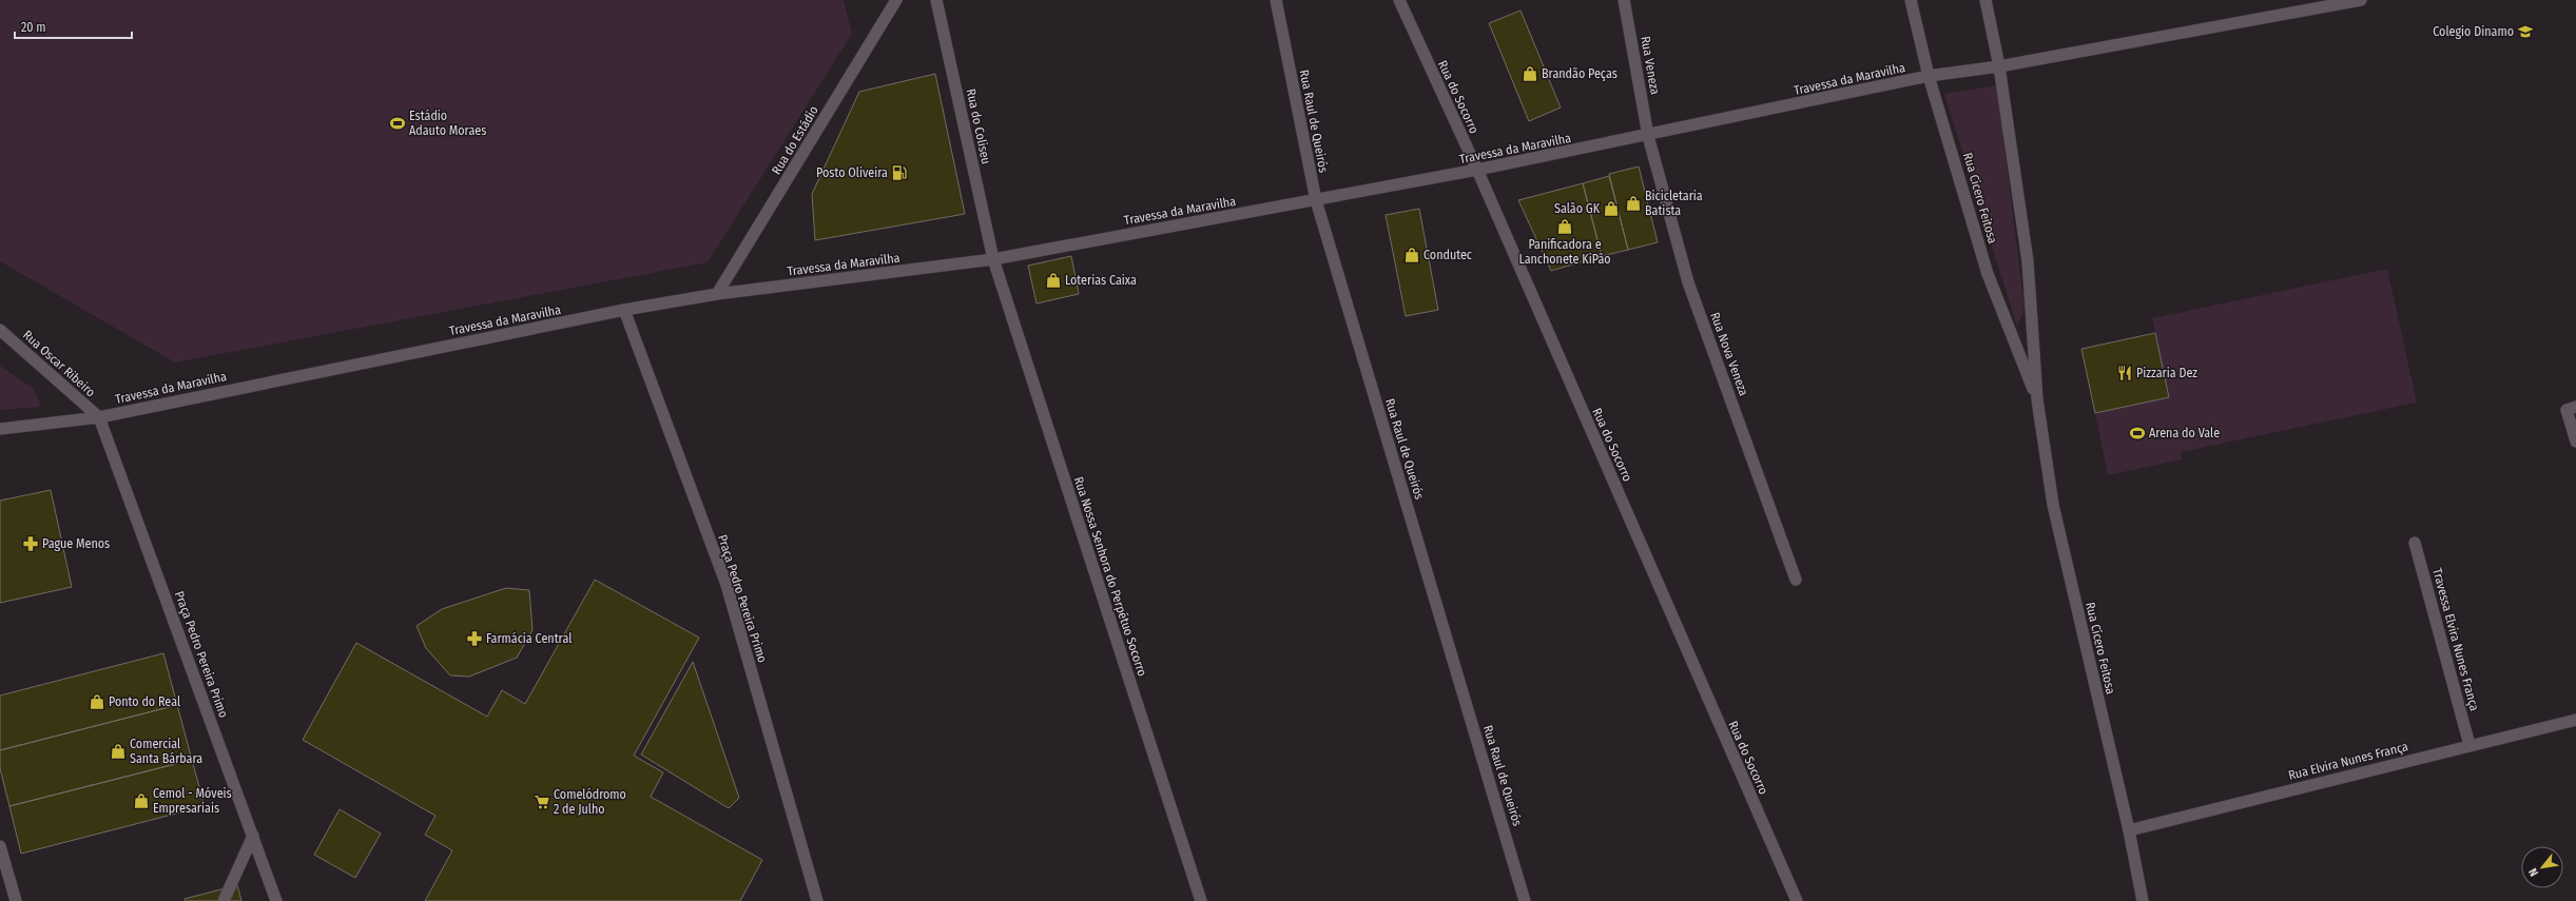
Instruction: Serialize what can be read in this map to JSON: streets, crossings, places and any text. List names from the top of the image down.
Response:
{
  "streets": {
    "street": [
      "Rua Veneza",
      "Travessa da Maravilha",
      "Rua do Socorro",
      "Rua Raul de Queirós",
      "Rua do Coliseu",
      "Rua do Estádio",
      "Rua Cícero Feitosa",
      "Rua Nova Veneza",
      "Rua Oscar Ribeiro",
      "Rua Nossa Senhora do Perpétuo Socorro",
      "Praça Pedro Pereira Primo",
      "Travessa Elvira Nunes França",
      "Rua Elvira Nunes França"
    ]
  },
  "crossings": [
    ["Rua Veneza", "Travessa da Maravilha"],
    ["Rua Veneza", "Rua Nova Veneza"],
    ["Travessa da Maravilha", "Rua do Socorro"],
    ["Travessa da Maravilha", "Rua Raul de Queirós"],
    ["Travessa da Maravilha", "Rua do Coliseu"],
    ["Travessa da Maravilha", "Rua do Estádio"],
    ["Travessa da Maravilha", "Rua Cícero Feitosa"],
    ["Travessa da Maravilha", "Rua Nova Veneza"],
    ["Travessa da Maravilha", "Rua Oscar Ribeiro"],
    ["Travessa da Maravilha", "Rua Nossa Senhora do Perpétuo Socorro"],
    ["Travessa da Maravilha", "Praça Pedro Pereira Primo"],
    ["Rua do Coliseu", "Rua Nossa Senhora do Perpétuo Socorro"],
    ["Rua Cícero Feitosa", "Rua Elvira Nunes França"],
    ["Rua Oscar Ribeiro", "Praça Pedro Pereira Primo"],
    ["Travessa Elvira Nunes França", "Rua Elvira Nunes França"]
  ],
  "places": {
    "school or university": ["Colegio Dinamo"],
    "shop": [
      "Brandão Peças",
      "Bicicletaria Batista",
      "Salão GK",
      "Panificadora e Lanchonete KiPão",
      "Condutec",
      "Loterias Caixa",
      "Ponto do Real",
      "Comercial Santa Bárbara",
      "Cemol - Móveis Empresariais"
    ],
    "sports": ["Estádio Adauto Moraes", "Arena do Vale"],
    "fuel station": ["Posto Oliveira"],
    "restaurant": ["Pizzaria Dez"],
    "pharmacy": ["Pague Menos", "Farmácia Central"],
    "supermarket": ["Comelódromo 2 de Julho"]
  },
  "scale_bar": "20 m",
  "north": "bottom left"
}
